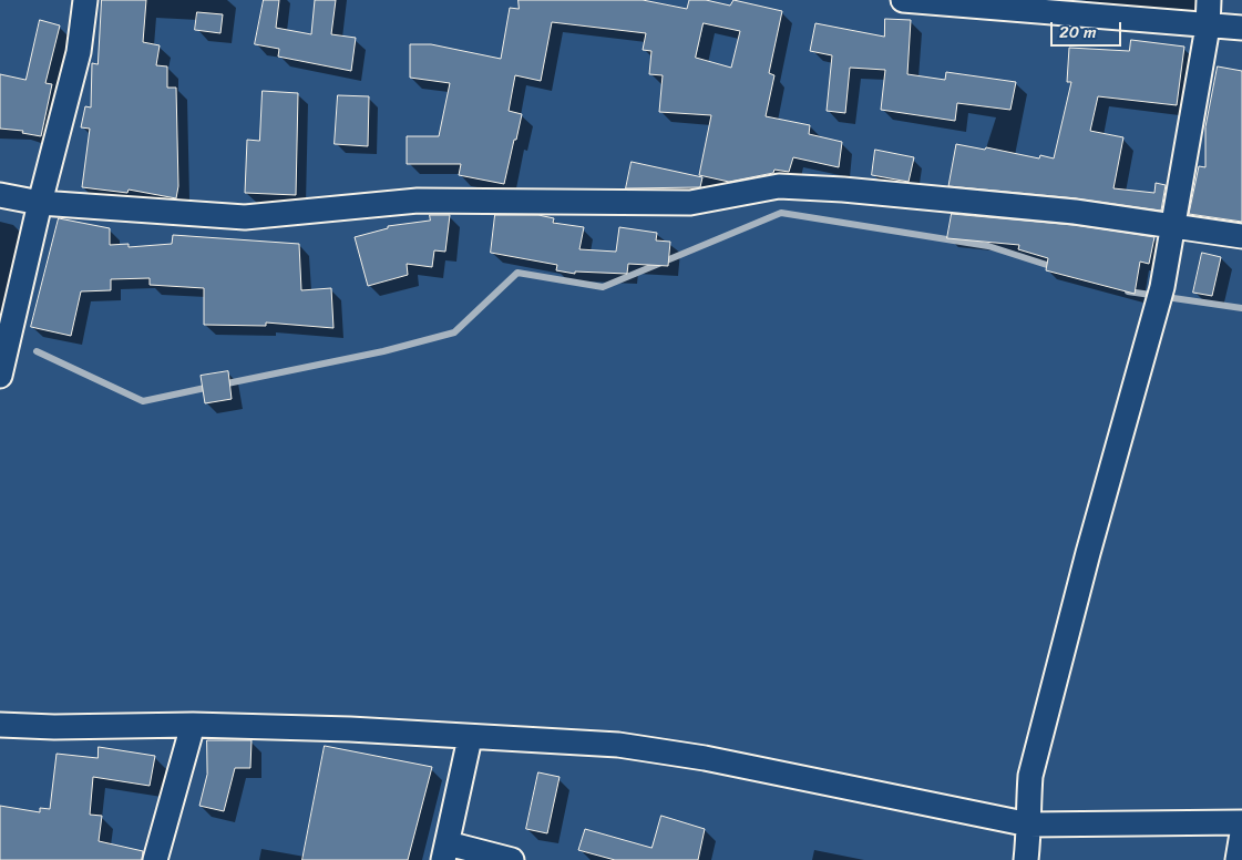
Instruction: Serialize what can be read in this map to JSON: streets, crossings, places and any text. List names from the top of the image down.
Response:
{
  "scale_bar": "20 m"
}
